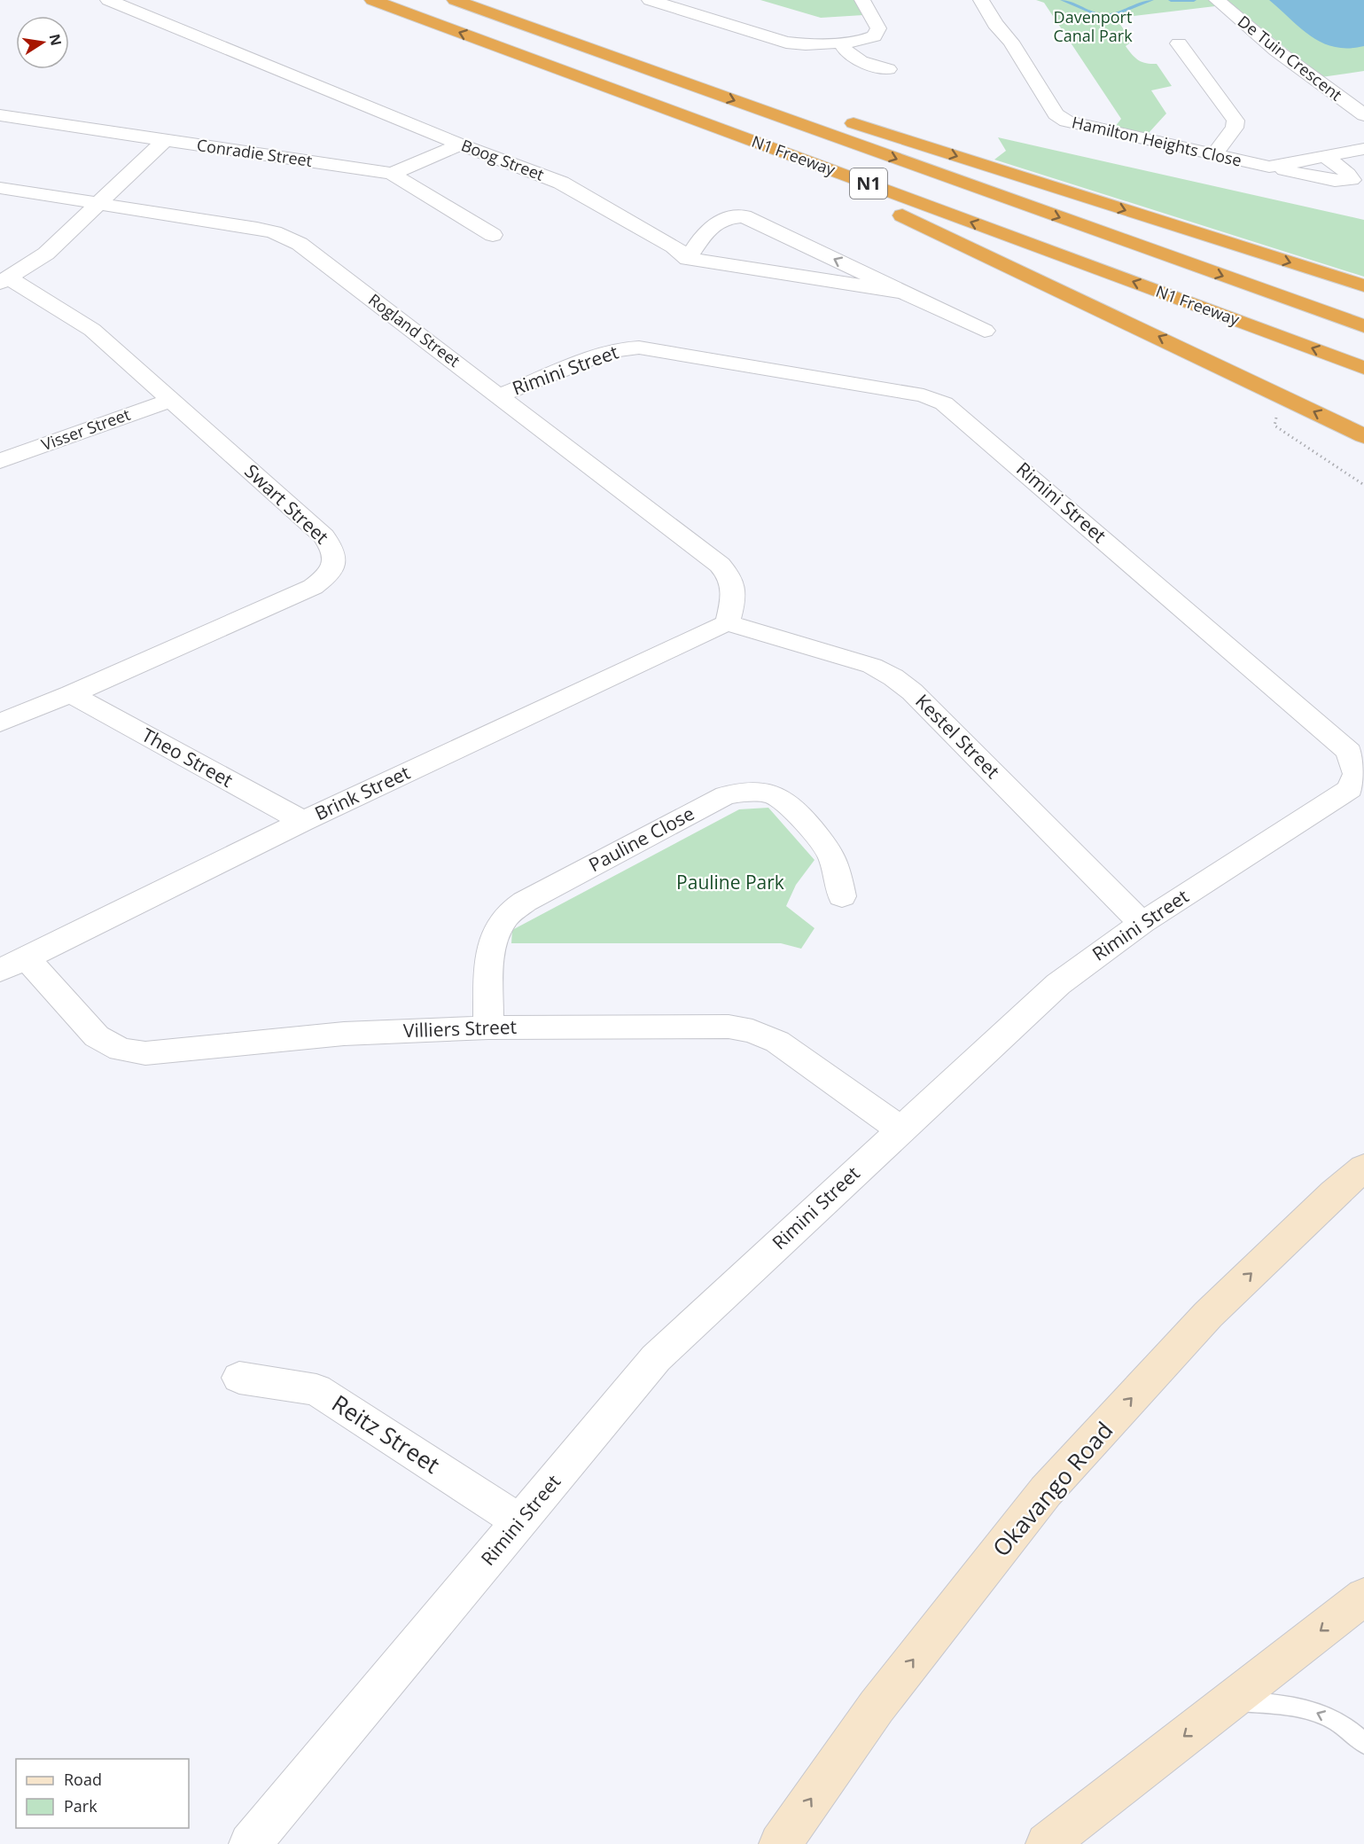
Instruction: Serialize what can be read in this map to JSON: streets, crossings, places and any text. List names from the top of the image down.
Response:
{
  "streets": {
    "highway": ["N1 Freeway", "N1"],
    "main road": ["Okavango Road"],
    "street": [
      "De Tuin Crescent",
      "Hamilton Heights Close",
      "Conradie Street",
      "Boog Street",
      "Rogland Street",
      "Rimini Street",
      "Visser Street",
      "Swart Street",
      "Kestel Street",
      "Theo Street",
      "Brink Street",
      "Pauline Close",
      "Villiers Street",
      "Reitz Street"
    ]
  },
  "crossings": [
    ["Rogland Street", "Rimini Street"],
    ["Rogland Street", "Kestel Street"],
    ["Rogland Street", "Brink Street"],
    ["Rimini Street", "Kestel Street"],
    ["Rimini Street", "Villiers Street"],
    ["Rimini Street", "Reitz Street"],
    ["Visser Street", "Swart Street"],
    ["Swart Street", "Theo Street"],
    ["Kestel Street", "Brink Street"],
    ["Theo Street", "Brink Street"],
    ["Brink Street", "Villiers Street"],
    ["Pauline Close", "Villiers Street"]
  ],
  "one_way": ["Okavango Road"],
  "parks": ["Davenport Canal Park", "Pauline Park"],
  "legend": ["Road", "Park"],
  "north": "right"
}
